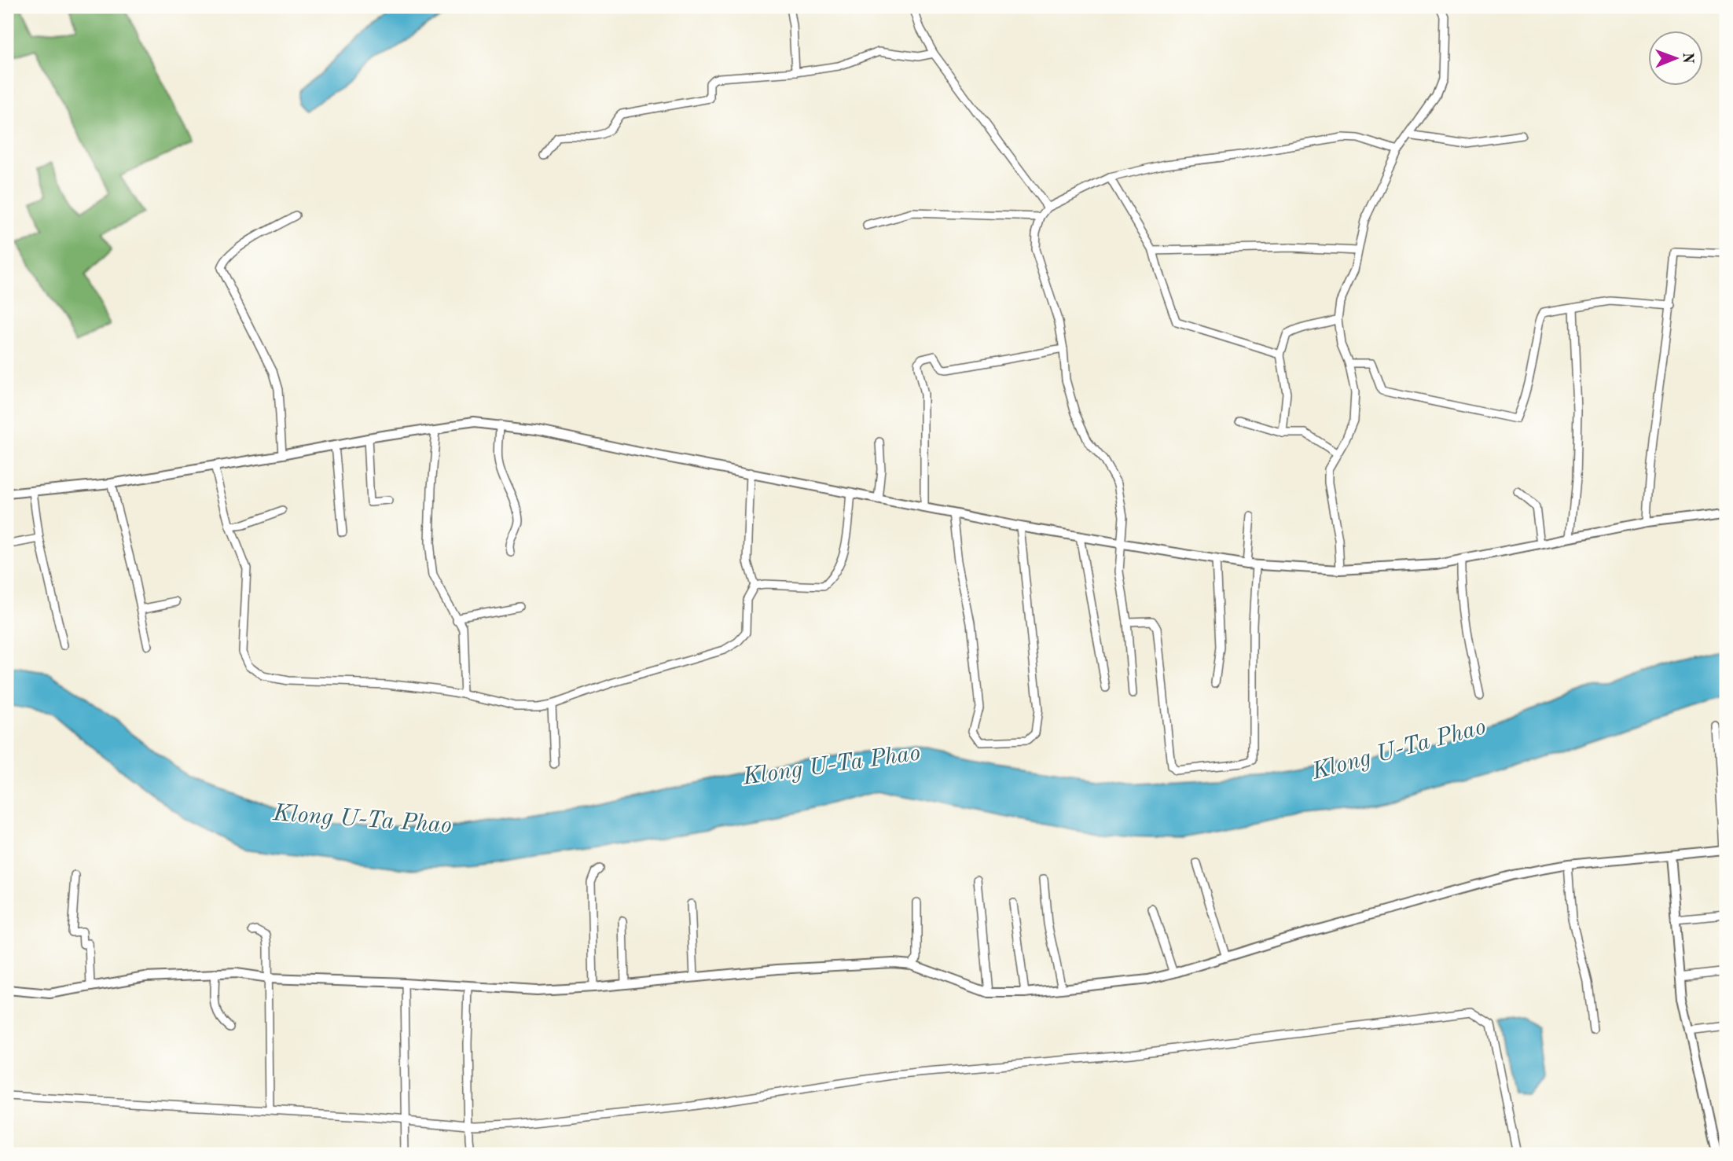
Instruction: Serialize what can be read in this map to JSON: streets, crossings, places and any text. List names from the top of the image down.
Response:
{
  "water": ["Klong U-Ta Phao"],
  "north": "right"
}
